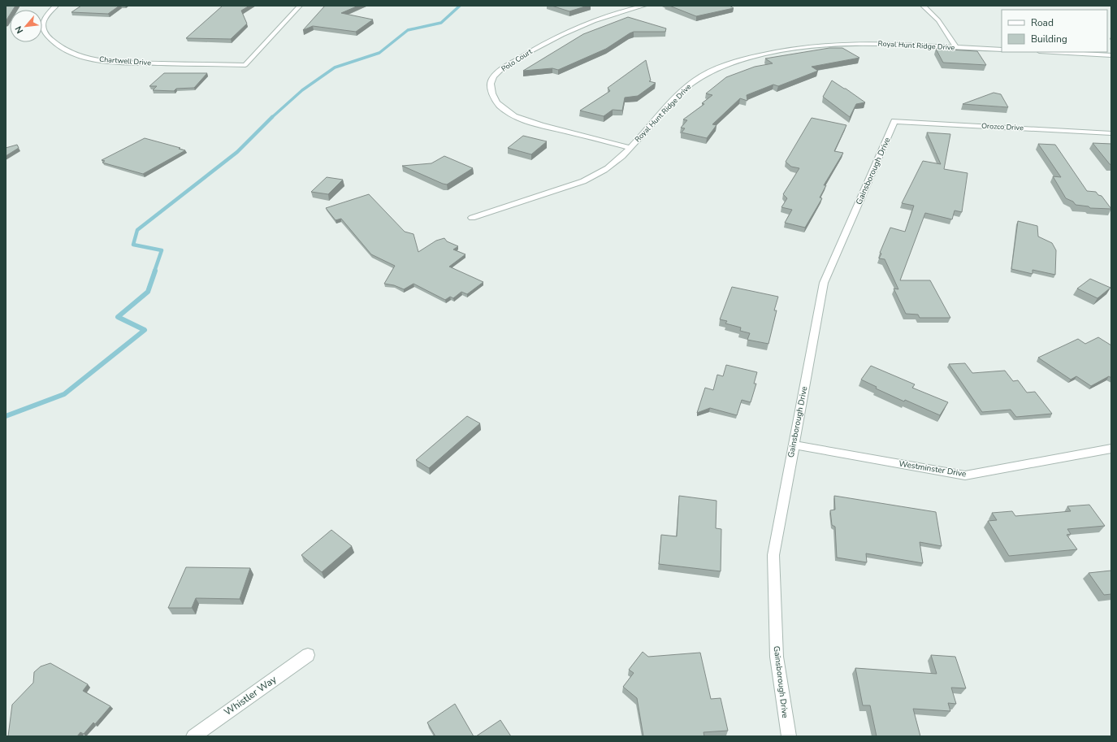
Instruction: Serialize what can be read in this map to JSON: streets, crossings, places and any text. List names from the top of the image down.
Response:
{
  "streets": {
    "street": [
      "Royal Hunt Ridge Drive",
      "Polo Court",
      "Chartwell Drive",
      "Orozco Drive",
      "Gainsborough Drive",
      "Westminster Drive",
      "Whistler Way"
    ]
  },
  "crossings": [
    ["Royal Hunt Ridge Drive", "Polo Court"],
    ["Orozco Drive", "Gainsborough Drive"],
    ["Gainsborough Drive", "Westminster Drive"]
  ],
  "legend": ["Road", "Building"],
  "north": "bottom left"
}
